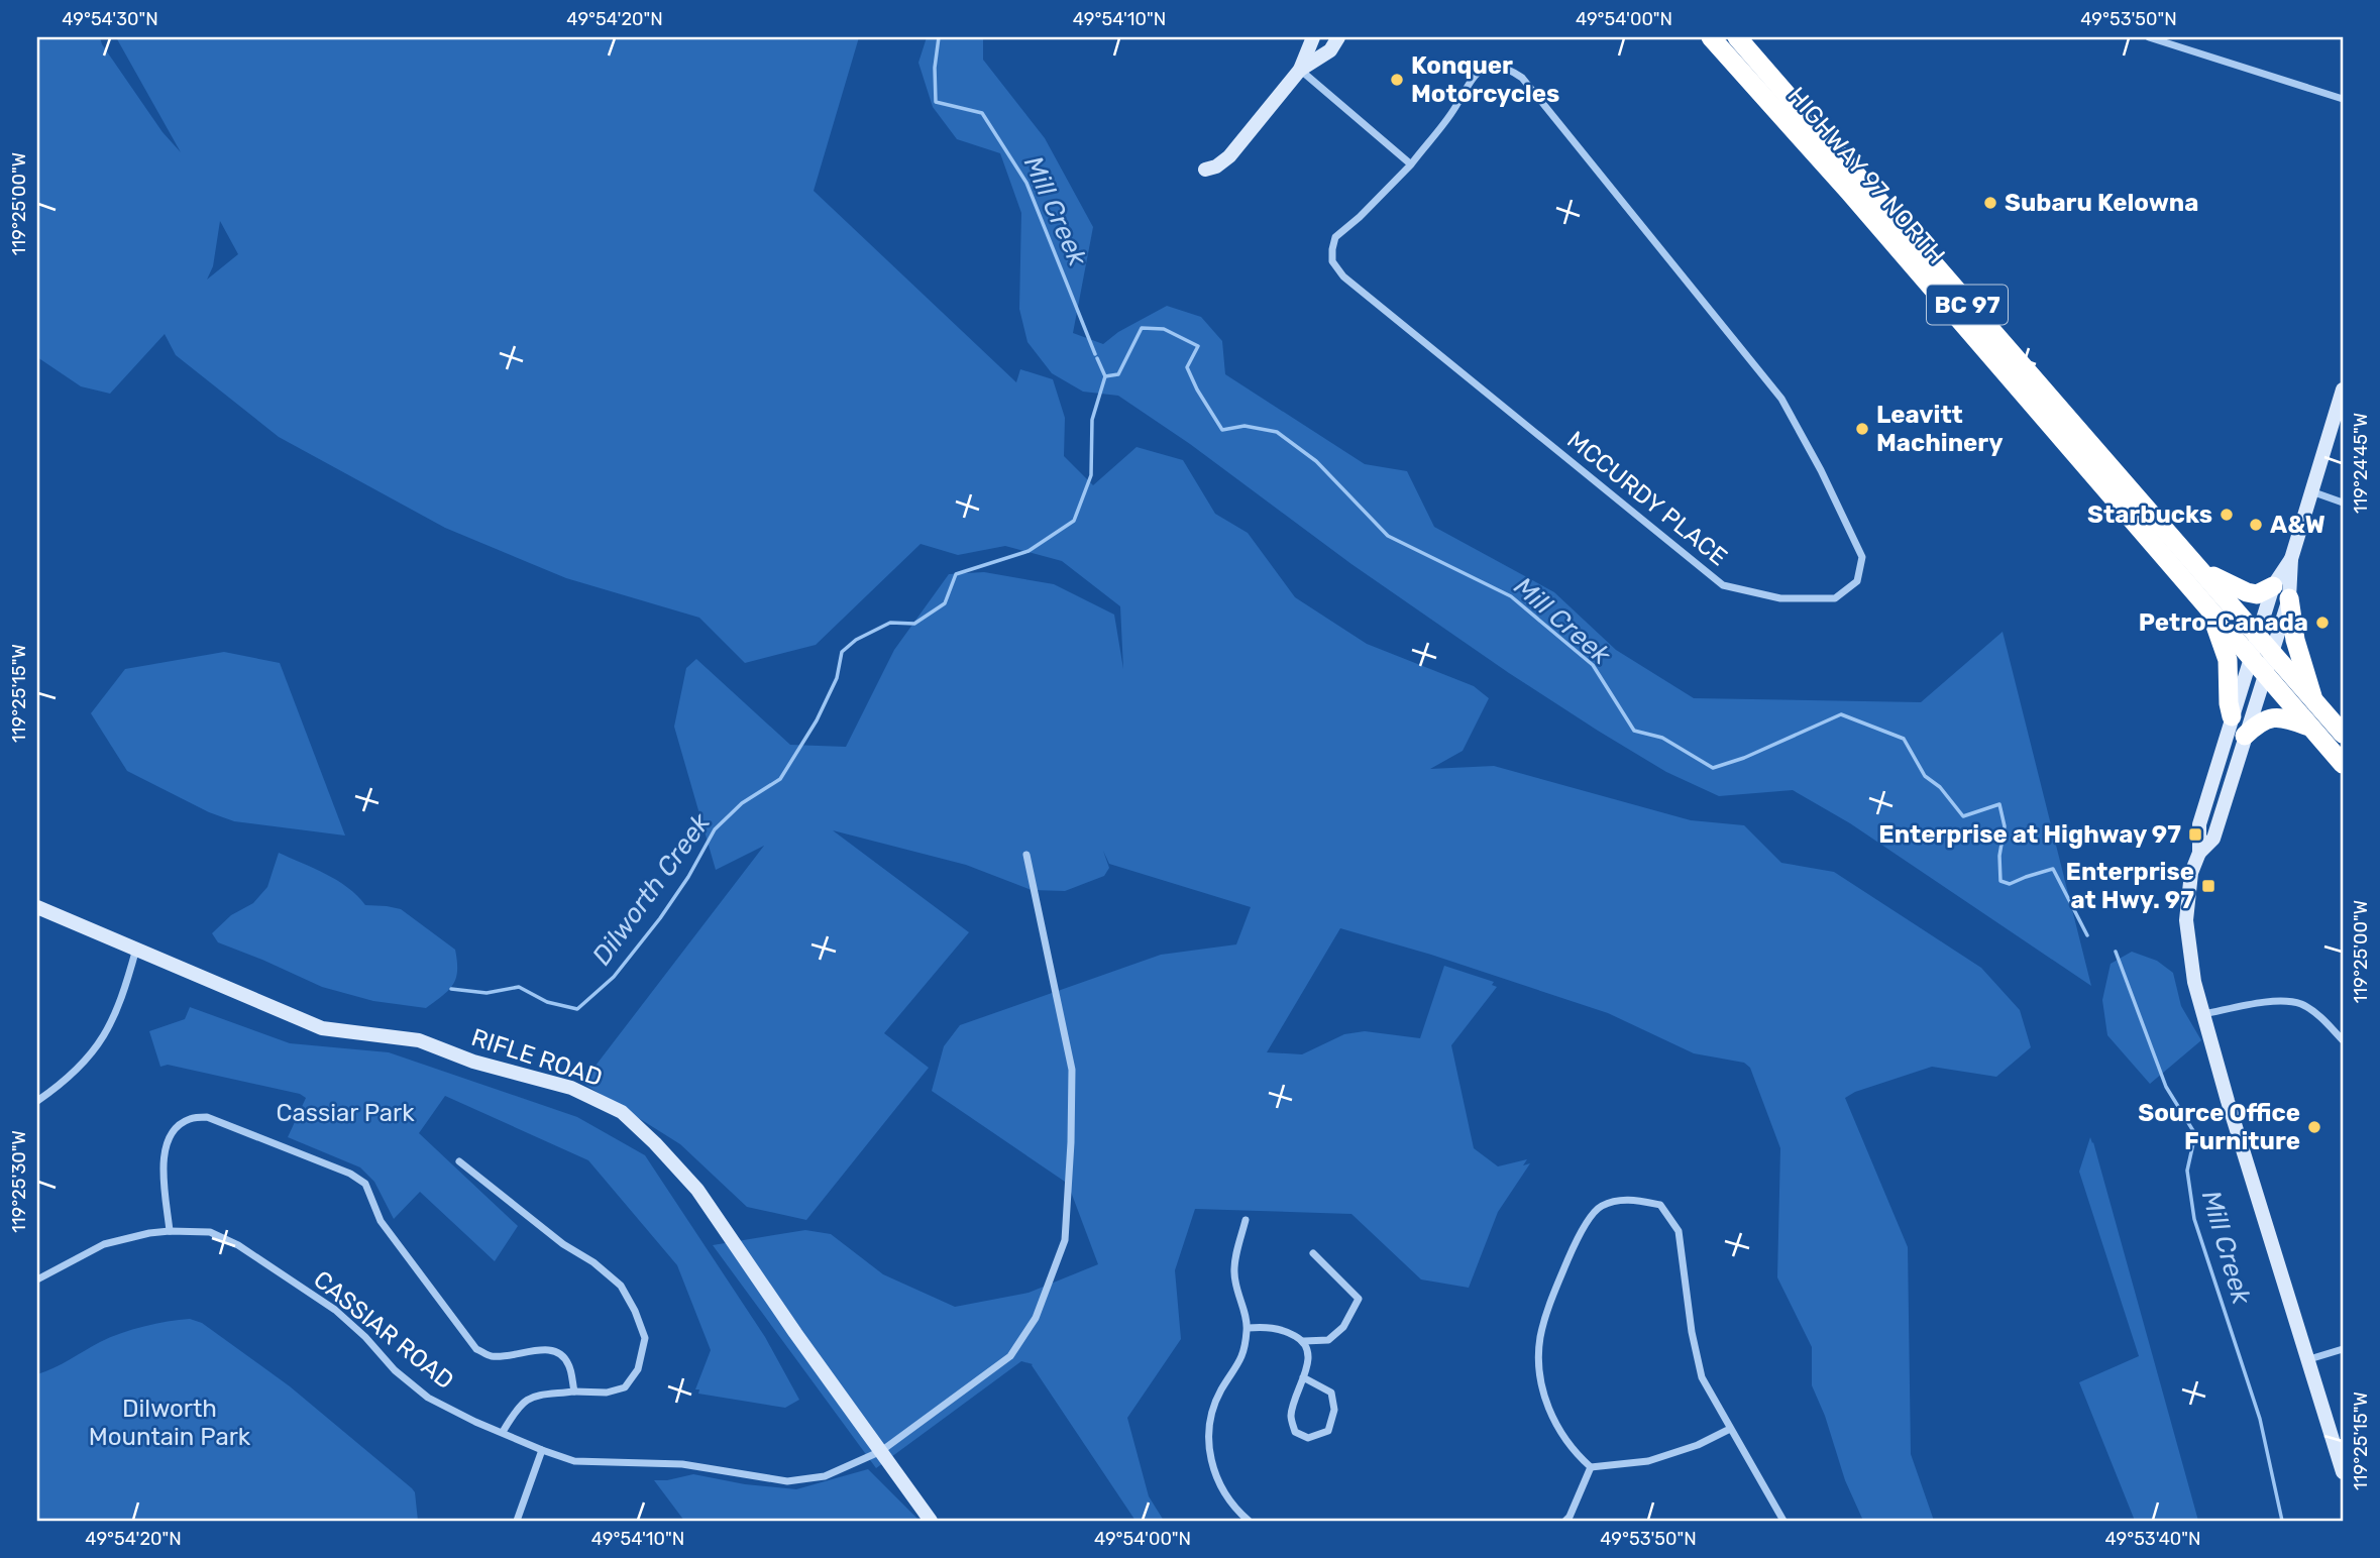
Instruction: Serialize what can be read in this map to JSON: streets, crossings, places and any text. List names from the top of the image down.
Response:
{
  "streets": {
    "highway": ["HIGHWAY 97 NORTH", "BC 97"],
    "street": ["MCCURDY PLACE", "RIFLE ROAD", "CASSIAR ROAD"]
  },
  "crossings": [
    ["RIFLE ROAD", "CASSIAR ROAD"]
  ],
  "water": ["Mill Creek", "Dilworth Creek"],
  "parks": ["Cassiar Park", "Dilworth Mountain Park"],
  "places": {
    "other": [
      "Konquer Motorcycles",
      "Subaru Kelowna",
      "Leavitt Machinery",
      "Starbucks",
      "A&W",
      "Petro-Canada",
      "Source Office Furniture"
    ],
    "transit": ["Enterprise at Highway 97", "Enterprise at Hwy. 97"]
  },
  "coordinates": [
    "49°54'30\"N",
    "49°54'20\"N",
    "49°54'10\"N",
    "49°54'00\"N",
    "49°53'50\"N",
    "119°25'00\"W",
    "119°24'45\"W",
    "119°25'15\"W",
    "119°25'30\"W",
    "49°53'40\"N"
  ]
}
